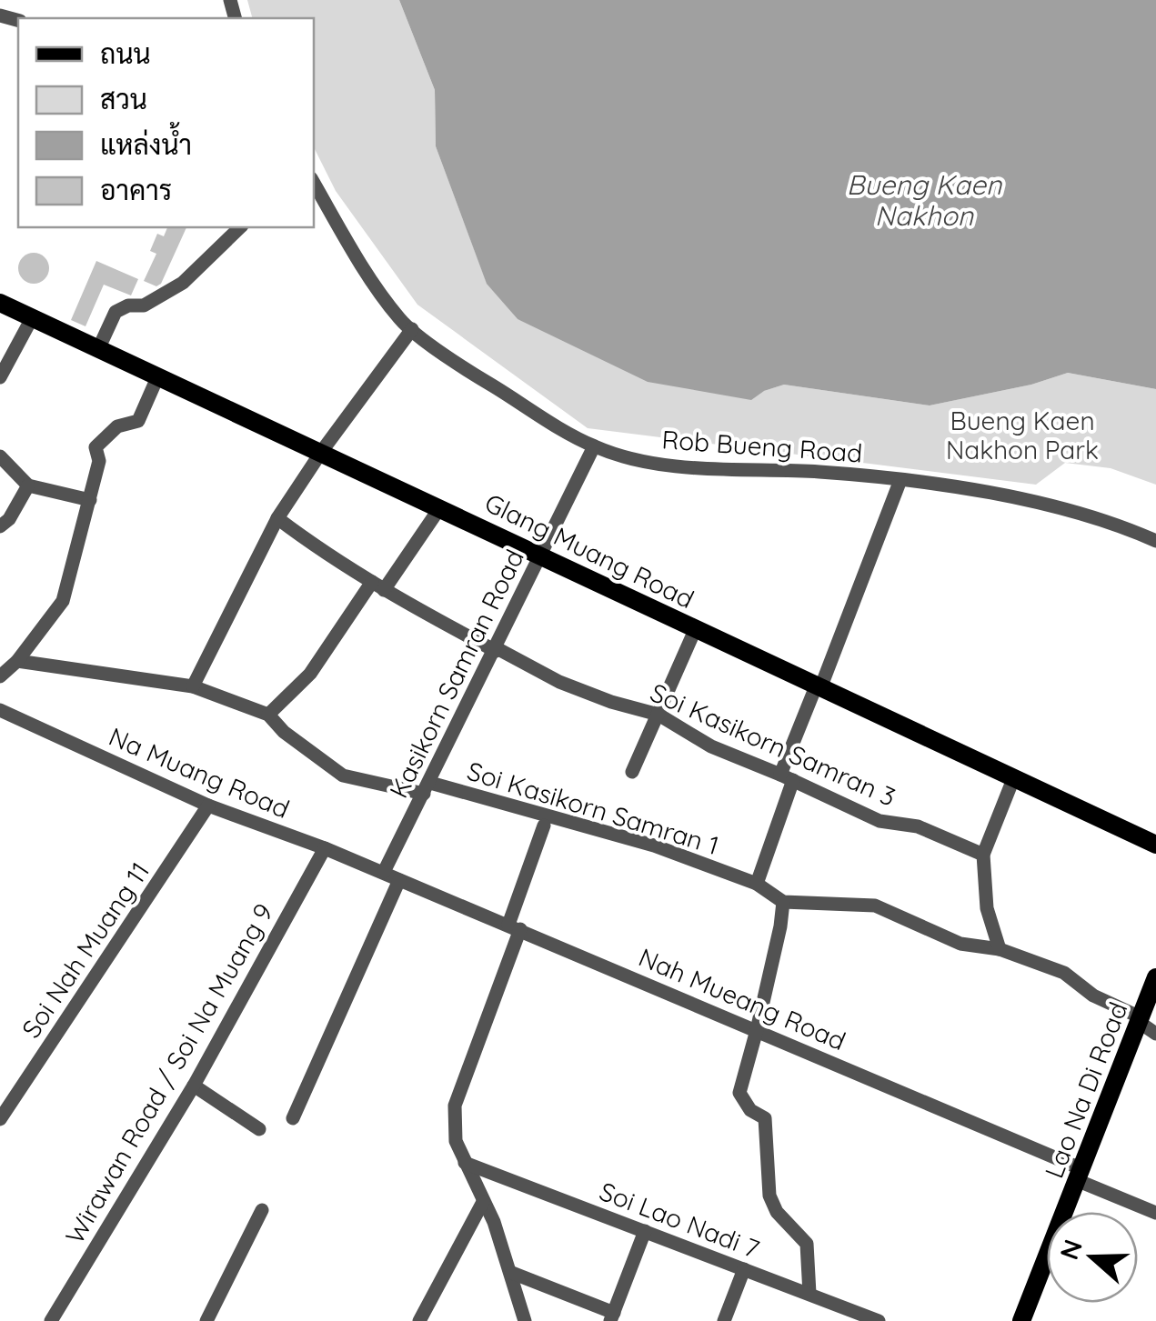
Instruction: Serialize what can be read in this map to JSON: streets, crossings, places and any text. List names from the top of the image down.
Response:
{
  "streets": {
    "main road": ["Glang Muang Road", "Lao Na Di Road"],
    "street": [
      "Rob Bueng Road",
      "Kasikorn Samran Road",
      "Soi Kasikorn Samran 3",
      "Na Muang Road",
      "Soi Kasikorn Samran 1",
      "Soi Nah Muang 11",
      "Nah Mueang Road",
      "Wirawan Road / Soi Na Muang 9",
      "Soi Lao Nadi 7"
    ]
  },
  "crossings": [
    ["Rob Bueng Road", "Kasikorn Samran Road"],
    ["Glang Muang Road", "Kasikorn Samran Road"],
    ["Kasikorn Samran Road", "Soi Kasikorn Samran 3"],
    ["Kasikorn Samran Road", "Na Muang Road"],
    ["Kasikorn Samran Road", "Soi Kasikorn Samran 1"],
    ["Kasikorn Samran Road", "Nah Mueang Road"],
    ["Na Muang Road", "Soi Nah Muang 11"],
    ["Na Muang Road", "Nah Mueang Road"],
    ["Na Muang Road", "Wirawan Road / Soi Na Muang 9"],
    ["Nah Mueang Road", "Lao Na Di Road"]
  ],
  "water": ["Bueng Kaen Nakhon"],
  "parks": ["Bueng Kaen Nakhon Park"],
  "legend": [
    "ถนน",
    "สวน",
    "แหล่งน้ำ",
    "อาคาร"
  ],
  "north": "left"
}
